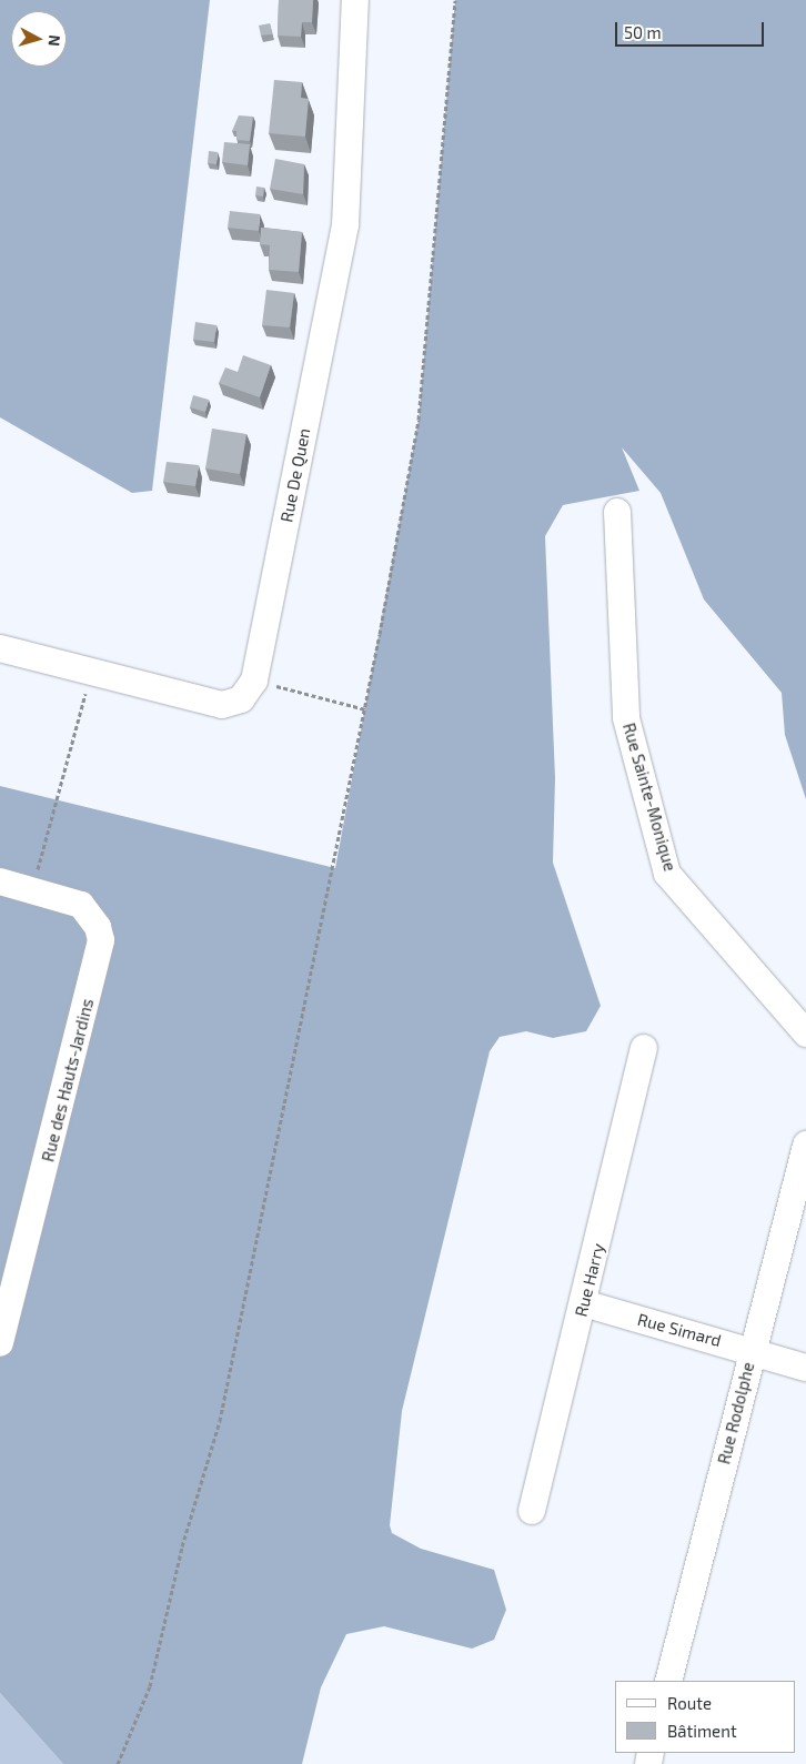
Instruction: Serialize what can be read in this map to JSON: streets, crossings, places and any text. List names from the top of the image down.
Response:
{
  "streets": {
    "street": [
      "Rue De Quen",
      "Rue Sainte-Monique",
      "Rue des Hauts-Jardins",
      "Rue Harry",
      "Rue Simard",
      "Rue Rodolphe"
    ]
  },
  "crossings": [
    ["Rue Harry", "Rue Simard"],
    ["Rue Simard", "Rue Rodolphe"]
  ],
  "legend": ["Route", "Bâtiment"],
  "scale_bar": "50 m",
  "north": "right"
}
